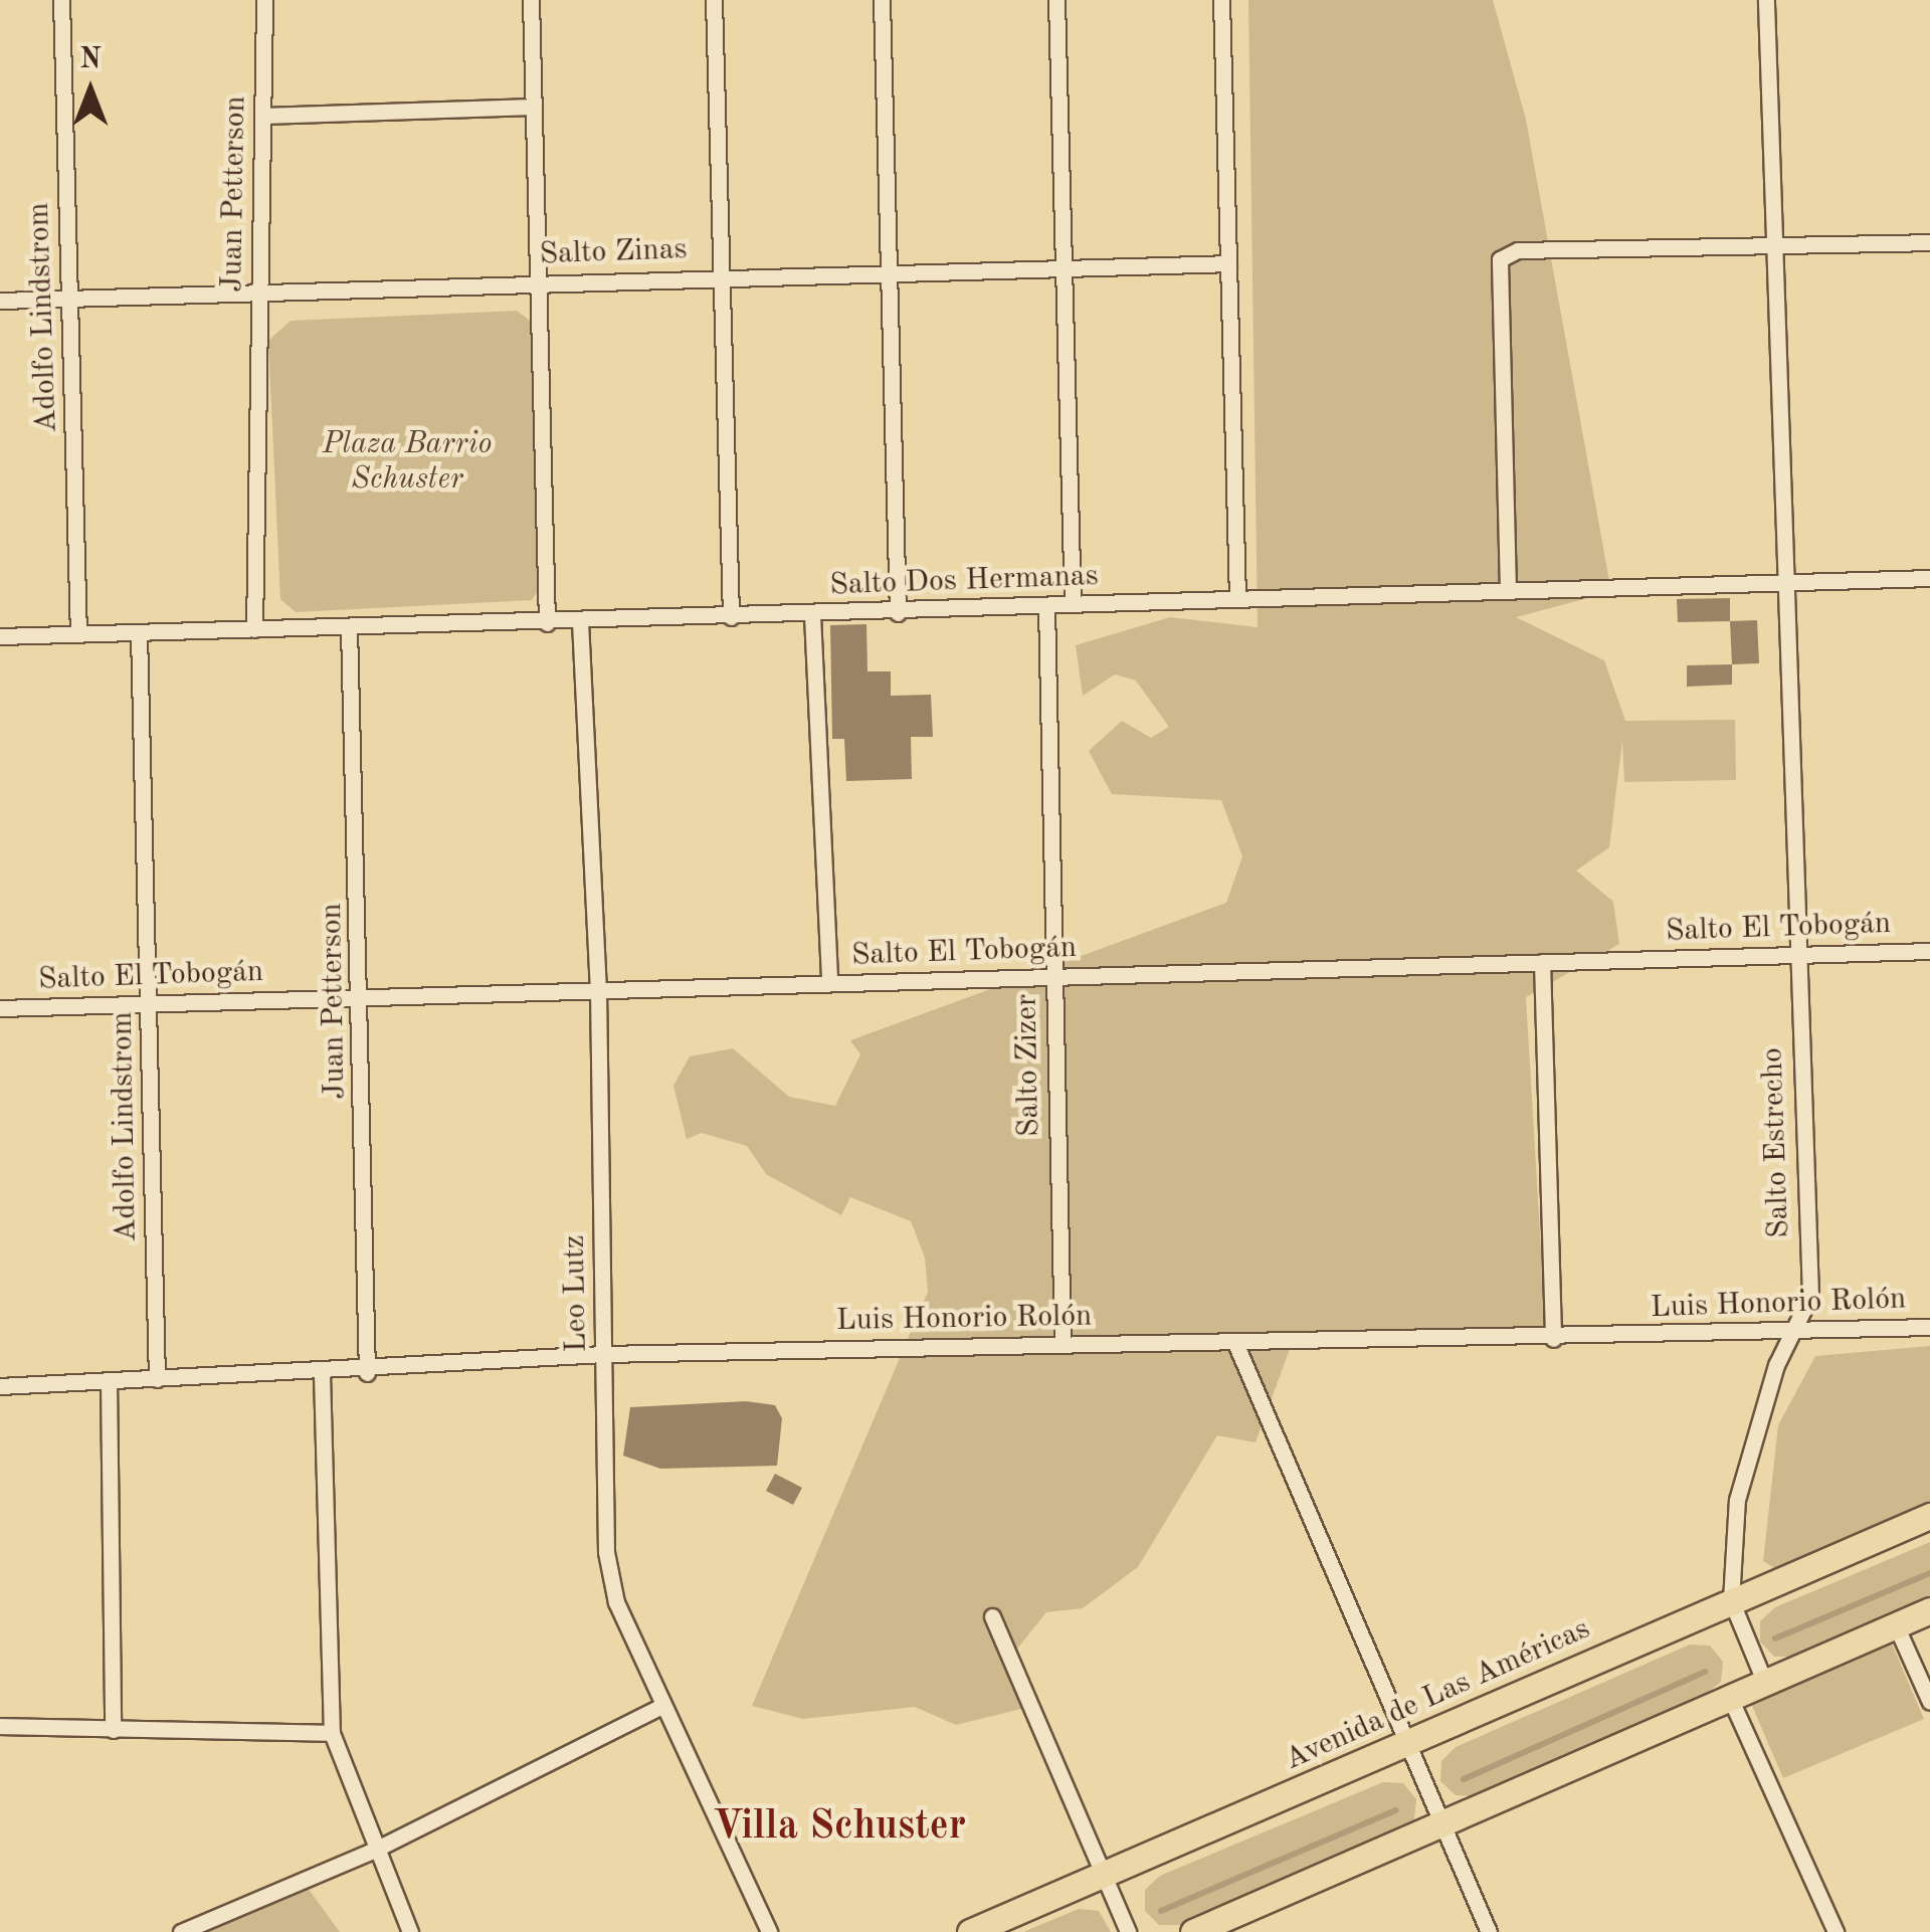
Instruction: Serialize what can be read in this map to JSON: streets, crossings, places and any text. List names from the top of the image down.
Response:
{
  "streets": {
    "main road": ["Avenida de Las Américas"],
    "street": [
      "Juan Petterson",
      "Salto Zinas",
      "Adolfo Lindstrom",
      "Salto Dos Hermanas",
      "Salto El Tobogán",
      "Salto Zizer",
      "Salto Estrecho",
      "Leo Lutz",
      "Luis Honorio Rolón"
    ]
  },
  "crossings": [
    ["Juan Petterson", "Salto Zinas"],
    ["Juan Petterson", "Salto Dos Hermanas"],
    ["Juan Petterson", "Salto El Tobogán"],
    ["Juan Petterson", "Luis Honorio Rolón"],
    ["Salto Zinas", "Adolfo Lindstrom"],
    ["Adolfo Lindstrom", "Salto Dos Hermanas"],
    ["Adolfo Lindstrom", "Salto El Tobogán"],
    ["Adolfo Lindstrom", "Luis Honorio Rolón"],
    ["Salto Dos Hermanas", "Salto Zizer"],
    ["Salto Dos Hermanas", "Salto Estrecho"],
    ["Salto Dos Hermanas", "Leo Lutz"],
    ["Salto El Tobogán", "Salto Zizer"],
    ["Salto El Tobogán", "Salto Estrecho"],
    ["Salto El Tobogán", "Leo Lutz"],
    ["Salto Zizer", "Luis Honorio Rolón"],
    ["Salto Estrecho", "Luis Honorio Rolón"],
    ["Salto Estrecho", "Avenida de Las Américas"],
    ["Leo Lutz", "Luis Honorio Rolón"]
  ],
  "districts": ["Villa Schuster"],
  "parks": ["Plaza Barrio Schuster"],
  "north": "top"
}
